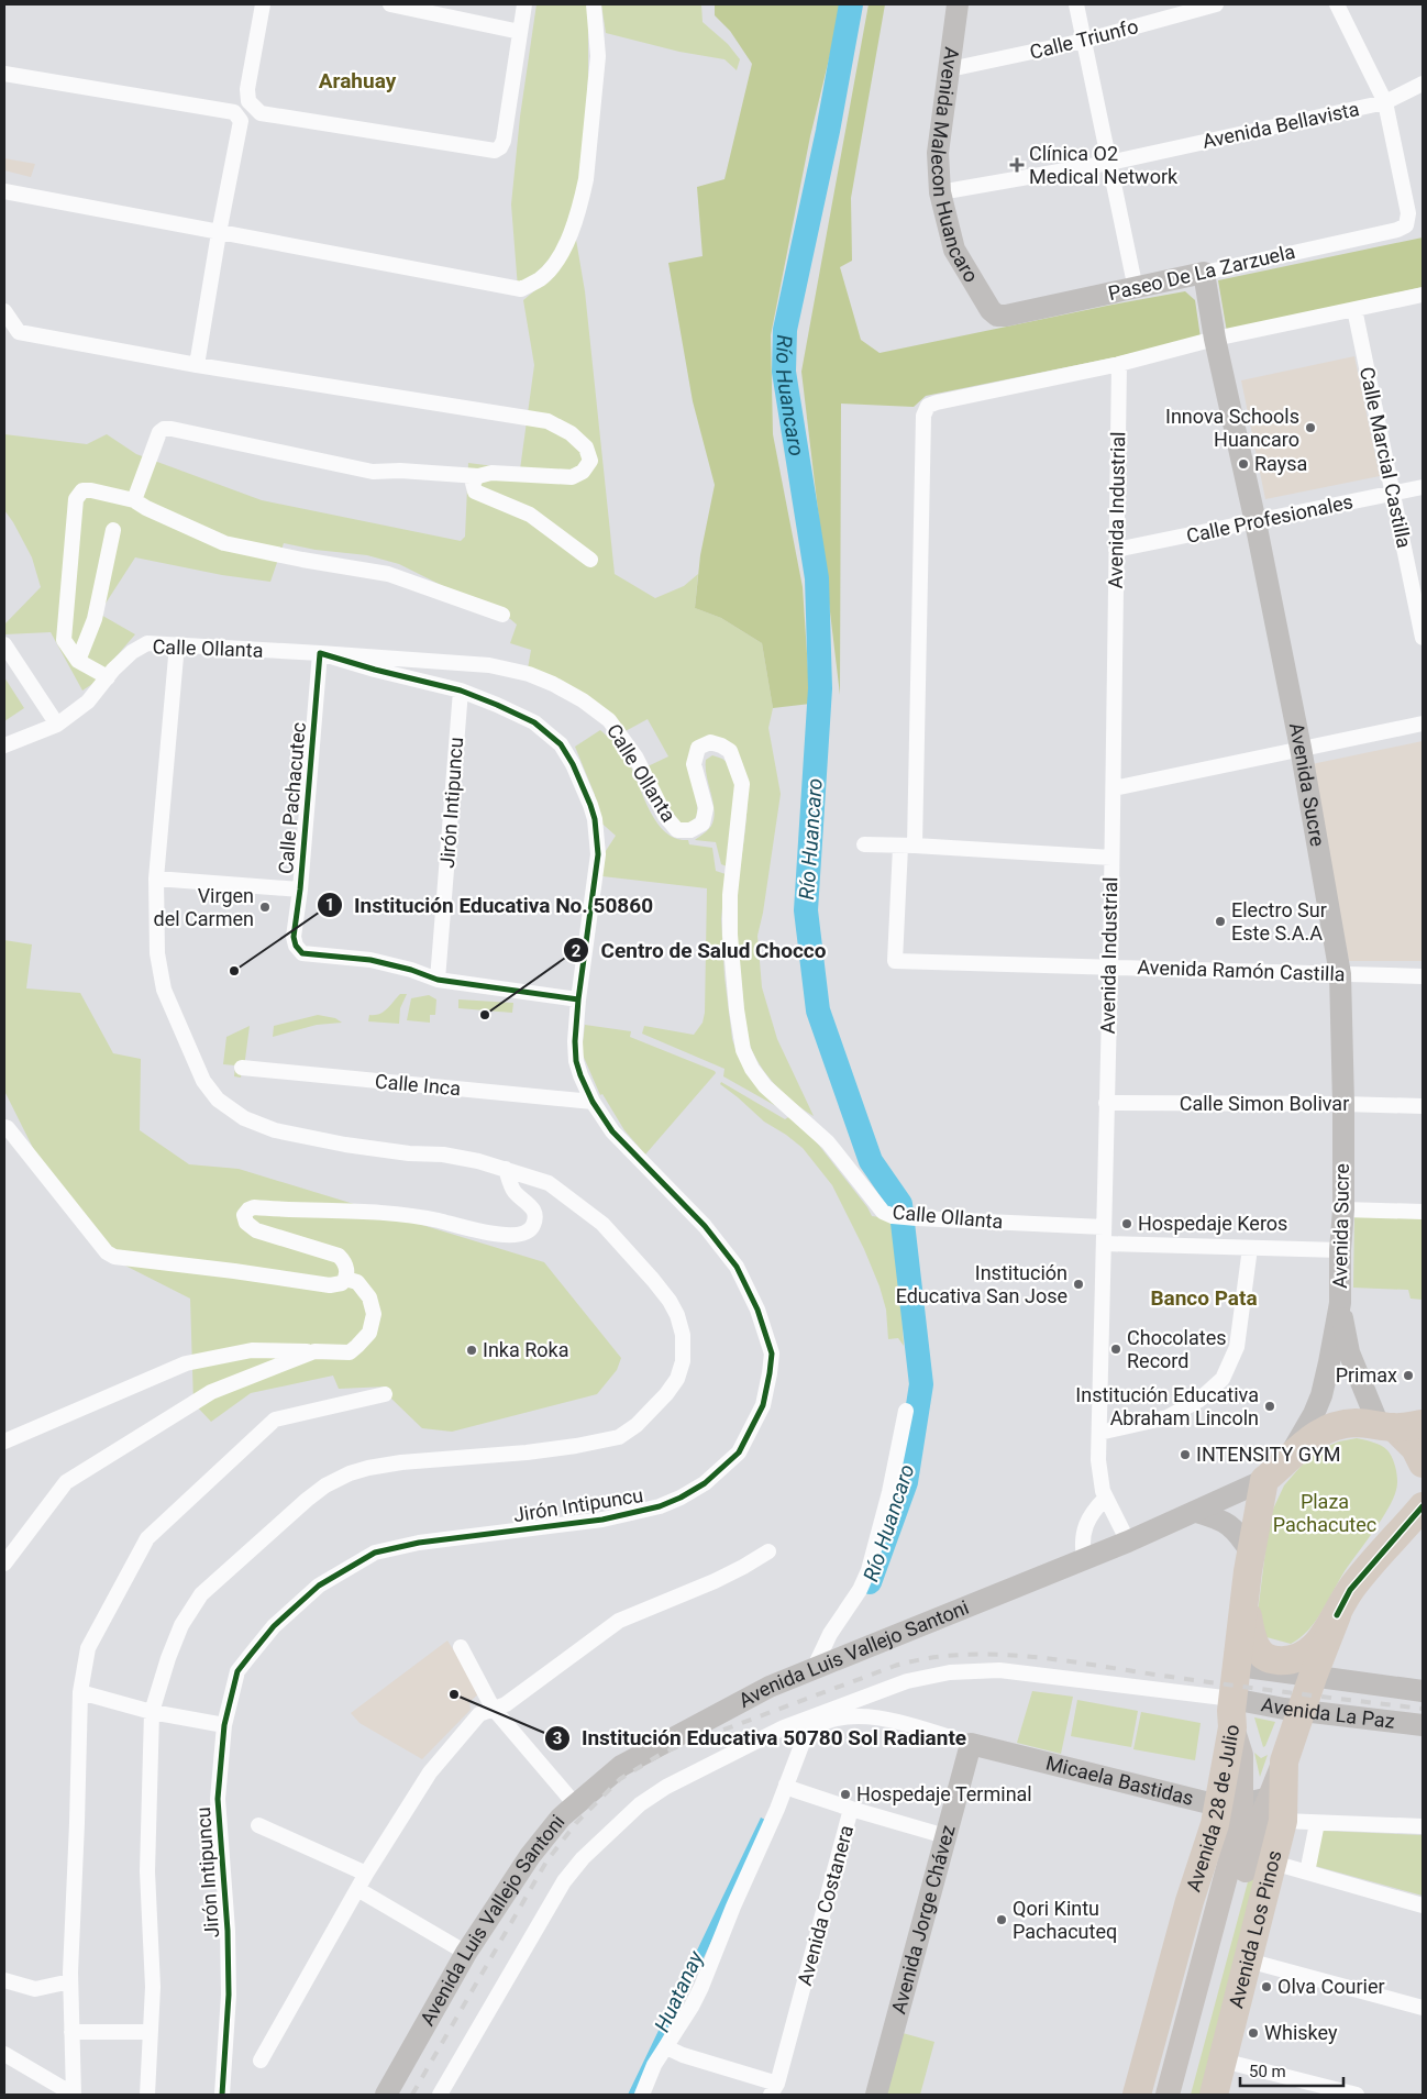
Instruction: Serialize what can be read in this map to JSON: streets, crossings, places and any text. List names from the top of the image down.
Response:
{
  "streets": {
    "highway": ["Avenida 28 de Julio", "Avenida Los Pinos"],
    "street": [
      "Calle Triunfo",
      "Avenida Bellavista",
      "Avenida Malecon Huancaro",
      "Paseo De La Zarzuela",
      "Calle Marcial Castilla",
      "Avenida Industrial",
      "Calle Profesionales",
      "Calle Ollanta",
      "Avenida Sucre",
      "Calle Pachacutec",
      "Jirón Intipuncu",
      "Avenida Ramón Castilla",
      "Calle Inca",
      "Calle Simon Bolivar",
      "Avenida Luis Vallejo Santoni",
      "Avenida La Paz",
      "Micaela Bastidas",
      "Avenida Costanera",
      "Avenida Jorge Chávez"
    ]
  },
  "crossings": [
    ["Calle Triunfo", "Avenida Malecon Huancaro"],
    ["Avenida Bellavista", "Avenida Malecon Huancaro"],
    ["Avenida Bellavista", "Paseo De La Zarzuela"],
    ["Avenida Malecon Huancaro", "Paseo De La Zarzuela"],
    ["Paseo De La Zarzuela", "Avenida Sucre"],
    ["Calle Marcial Castilla", "Calle Profesionales"],
    ["Avenida Industrial", "Calle Profesionales"],
    ["Avenida Industrial", "Calle Ollanta"],
    ["Avenida Industrial", "Avenida Ramón Castilla"],
    ["Avenida Industrial", "Calle Simon Bolivar"],
    ["Avenida Industrial", "Avenida Luis Vallejo Santoni"],
    ["Calle Profesionales", "Avenida Sucre"],
    ["Calle Ollanta", "Calle Pachacutec"],
    ["Calle Ollanta", "Jirón Intipuncu"],
    ["Avenida Sucre", "Avenida Ramón Castilla"],
    ["Avenida Sucre", "Calle Simon Bolivar"],
    ["Avenida Sucre", "Avenida Luis Vallejo Santoni"],
    ["Calle Pachacutec", "Jirón Intipuncu"],
    ["Jirón Intipuncu", "Calle Inca"],
    ["Avenida La Paz", "Avenida 28 de Julio"],
    ["Avenida La Paz", "Avenida Los Pinos"],
    ["Micaela Bastidas", "Avenida 28 de Julio"],
    ["Micaela Bastidas", "Avenida Jorge Chávez"],
    ["Micaela Bastidas", "Avenida Los Pinos"],
    ["Avenida Costanera", "Avenida Jorge Chávez"]
  ],
  "districts": ["Arahuay", "Banco Pata"],
  "water": ["Río Huancaro", "Huatanay"],
  "parks": ["Plaza Pachacutec"],
  "places": {
    "health": ["Clínica O2 Medical Network"],
    "other": [
      "Innova Schools Huancaro",
      "Raysa",
      "Virgen del Carmen",
      "Electro Sur Este S.A.A",
      "Institución Educativa No. 50860",
      "Centro de Salud Chocco",
      "Hospedaje Keros",
      "Institución Educativa San Jose",
      "Chocolates Record",
      "Inka Roka",
      "Primax",
      "Institución Educativa Abraham Lincoln",
      "INTENSITY GYM",
      "Institución Educativa 50780 Sol Radiante",
      "Hospedaje Terminal",
      "Qori Kintu Pachacuteq",
      "Olva Courier",
      "Whiskey"
    ]
  },
  "scale_bar": "50 m"
}
